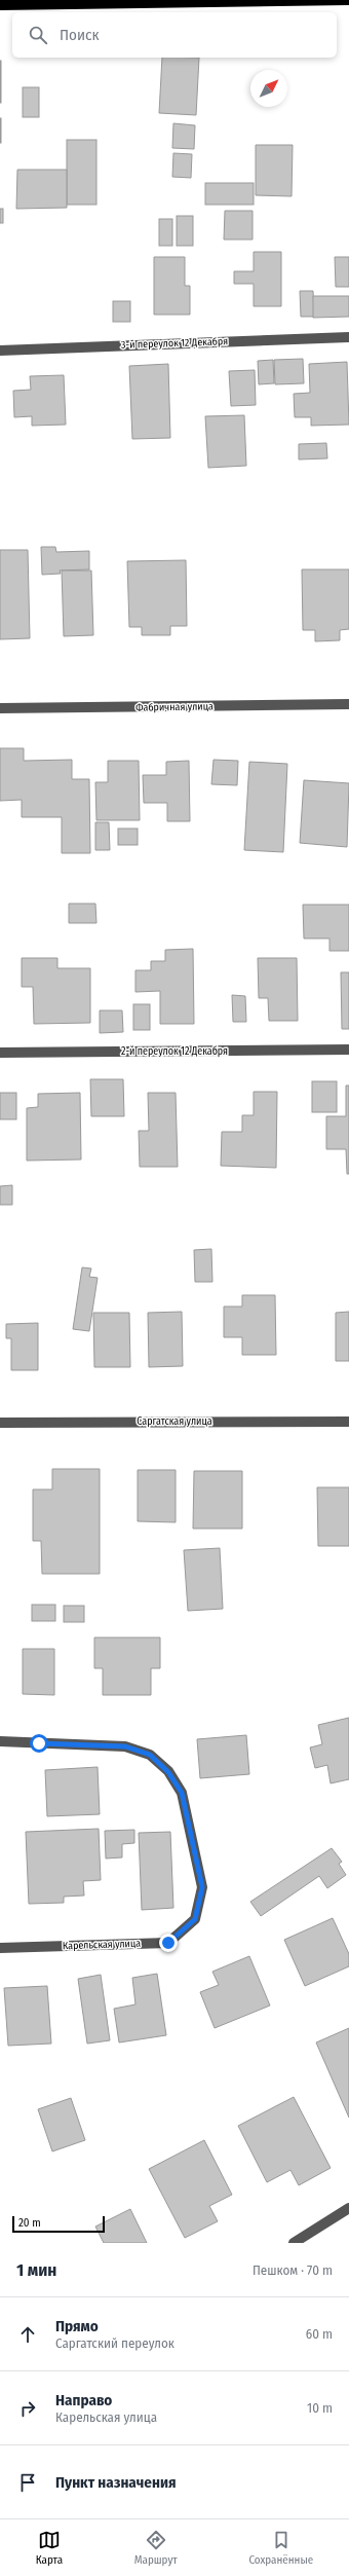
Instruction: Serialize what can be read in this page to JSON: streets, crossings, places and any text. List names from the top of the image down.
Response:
{
  "streets": {
    "street": [
      "3-й переулок 12 Декабря",
      "Фабричная улица",
      "2-й переулок 12 Декабря",
      "Саргатская улица",
      "Карельская улица"
    ]
  },
  "scale_bar": "20 m",
  "north": "top right",
  "page": {
    "search": "Поиск",
    "scale": "20 m",
    "heading": ["1 мин", "Пешком · 70 m"],
    "list": [
      ["Прямо", "Саргатский переулок", "60 m"],
      ["Направо", "Карельская улица", "10 m"],
      "Пункт назначения"
    ],
    "nav": ["Карта", "Маршрут", "Сохранённые"]
  }
}
